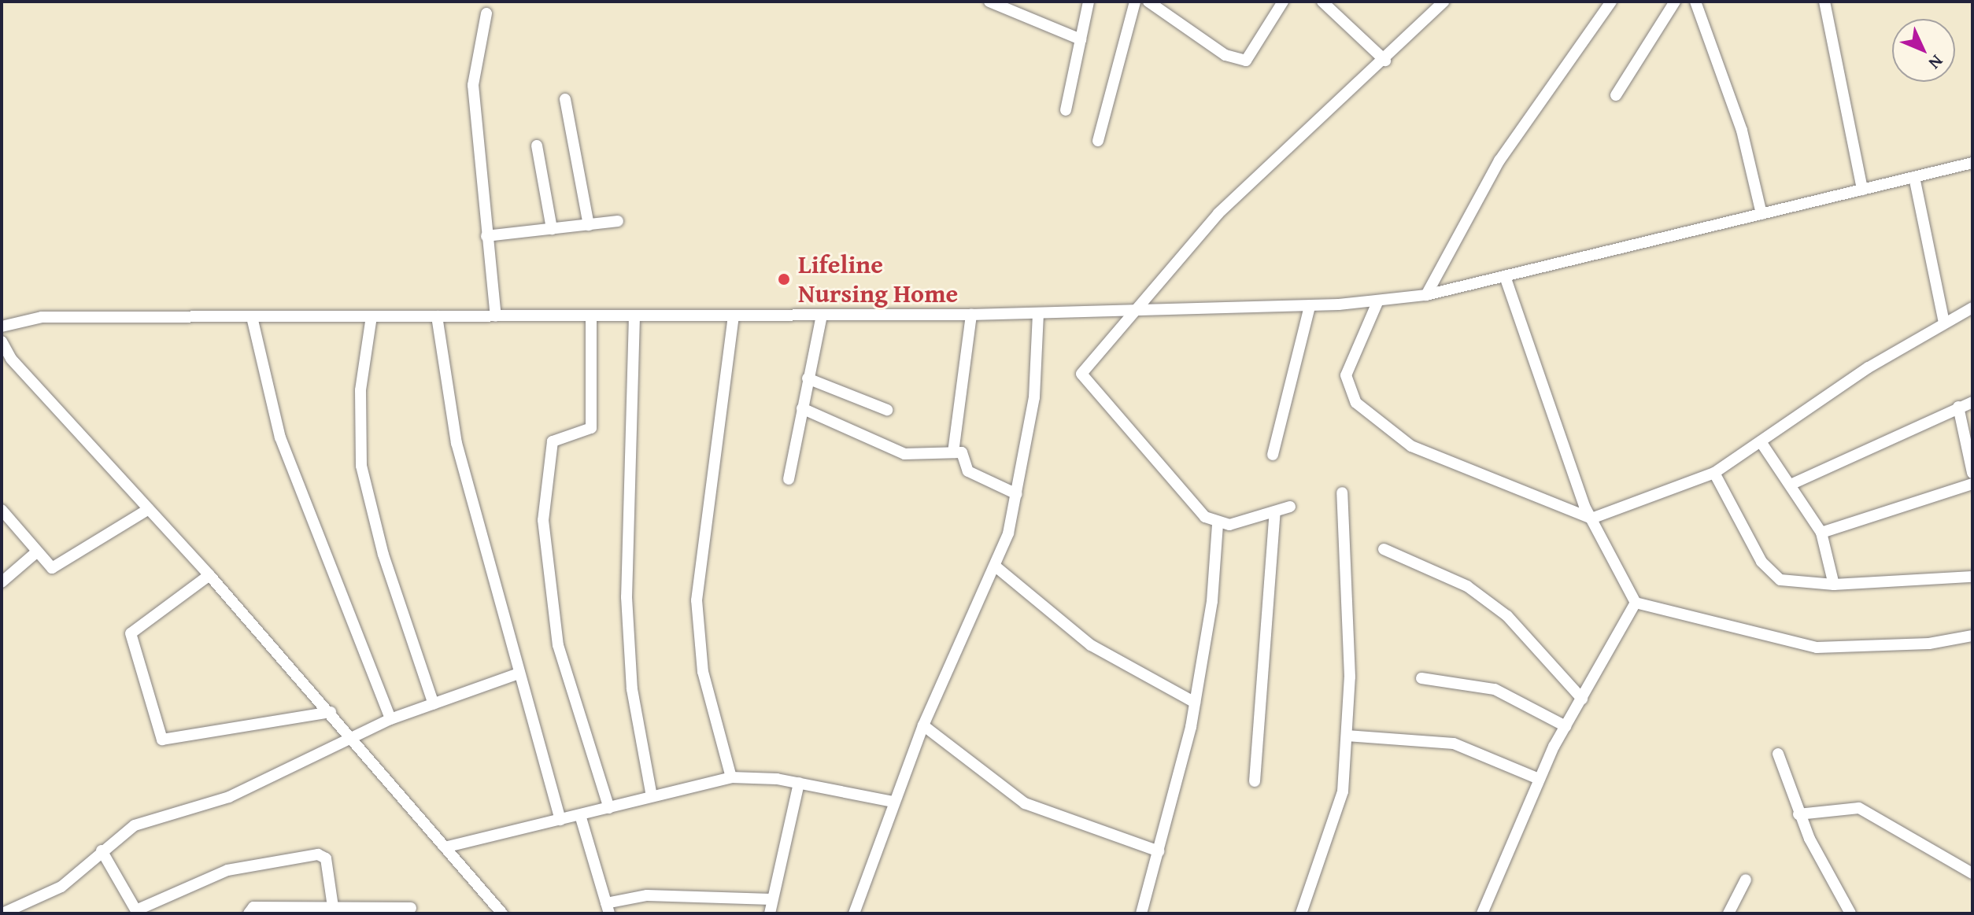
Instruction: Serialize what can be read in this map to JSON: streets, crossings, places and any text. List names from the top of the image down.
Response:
{
  "places": ["Lifeline Nursing Home"],
  "north": "bottom right"
}
